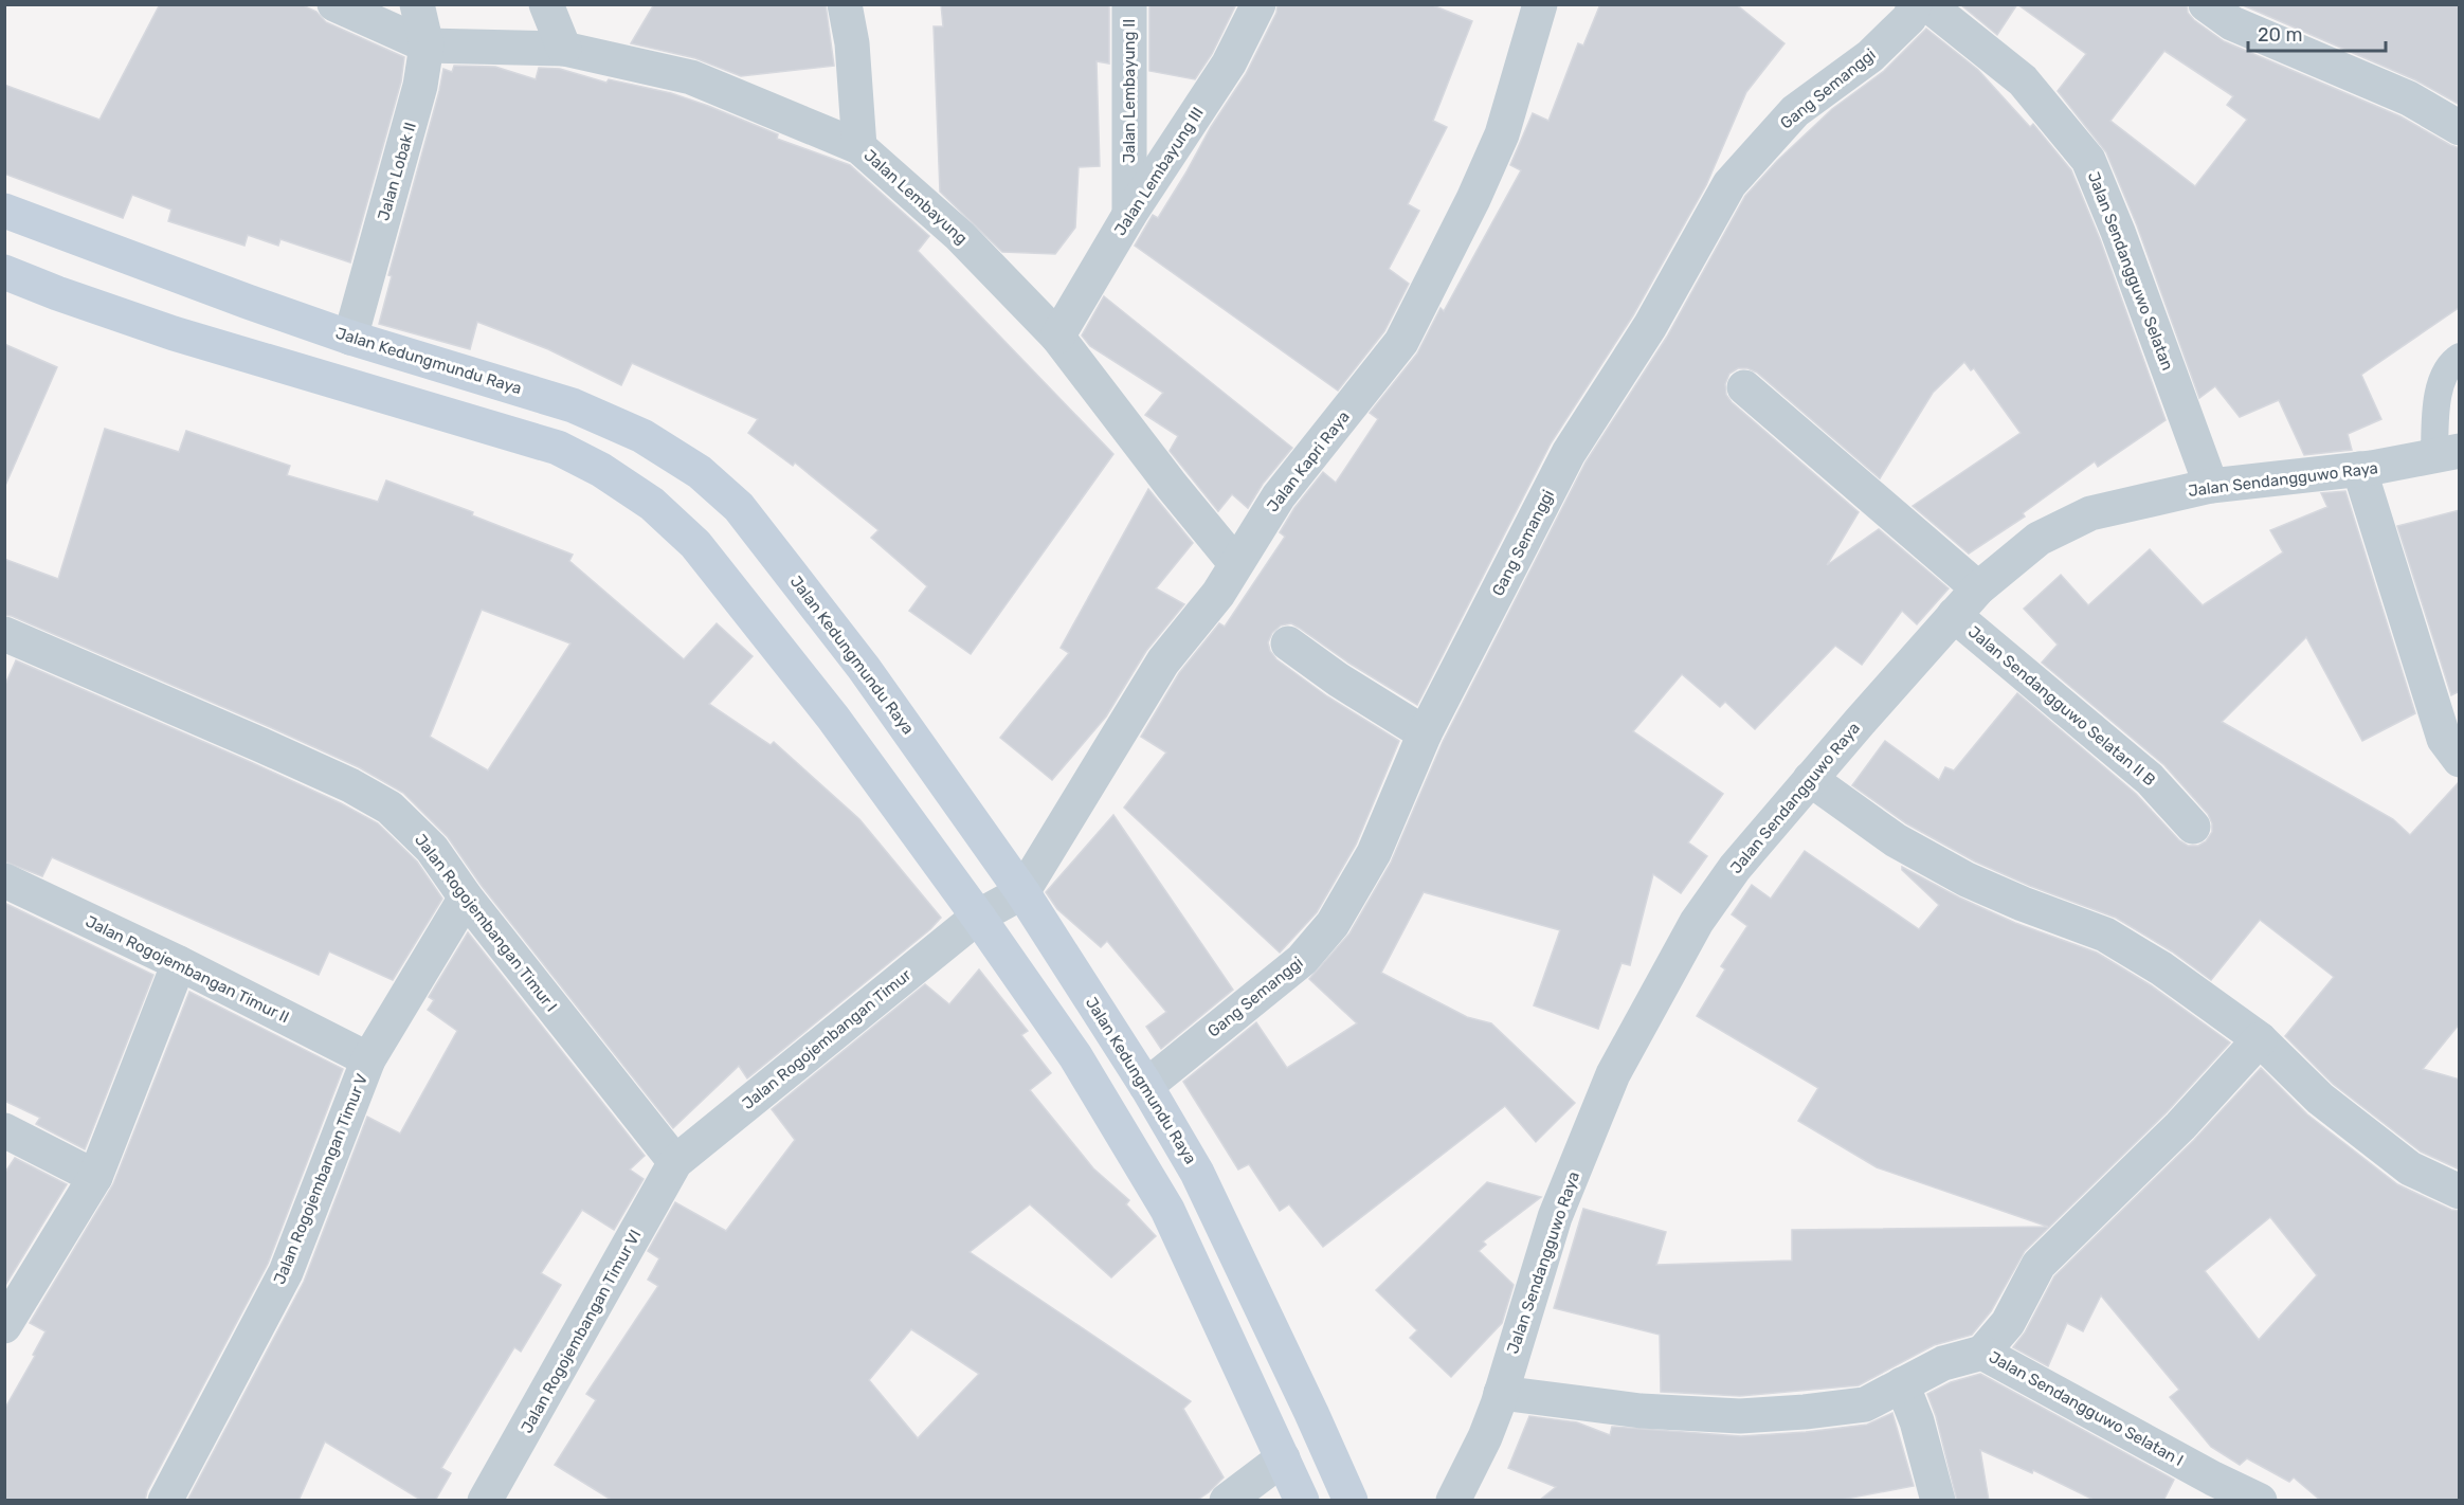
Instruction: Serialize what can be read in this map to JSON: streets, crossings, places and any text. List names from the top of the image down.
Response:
{
  "streets": {
    "main road": ["Jalan Kedungmundu Raya"],
    "street": [
      "Gang Semanggi",
      "Jalan Lembayung II",
      "Jalan Lobak II",
      "Jalan Lembayung III",
      "Jalan Lembayung",
      "Jalan Sendangguwo Selatan",
      "Jalan Kapri Raya",
      "Jalan Sendangguwo Raya",
      "Jalan Sendangguwo Selatan II B",
      "Jalan Rogojembangan Timur I",
      "Jalan Rogojembangan Timur II",
      "Jalan Rogojembangan Timur",
      "Jalan Rogojembangan Timur V",
      "Jalan Rogojembangan Timur VI",
      "Jalan Sendangguwo Selatan I"
    ]
  },
  "crossings": [
    ["Gang Semanggi", "Jalan Kedungmundu Raya"],
    ["Jalan Lembayung II", "Jalan Lembayung III"],
    ["Jalan Lobak II", "Jalan Lembayung"],
    ["Jalan Lobak II", "Jalan Kedungmundu Raya"],
    ["Jalan Lembayung III", "Jalan Lembayung"],
    ["Jalan Lembayung", "Jalan Kapri Raya"],
    ["Jalan Sendangguwo Selatan", "Jalan Sendangguwo Raya"],
    ["Jalan Kedungmundu Raya", "Jalan Kapri Raya"],
    ["Jalan Kedungmundu Raya", "Jalan Rogojembangan Timur"],
    ["Jalan Kapri Raya", "Jalan Rogojembangan Timur"],
    ["Jalan Sendangguwo Raya", "Jalan Sendangguwo Selatan II B"],
    ["Jalan Sendangguwo Raya", "Jalan Sendangguwo Selatan I"],
    ["Jalan Rogojembangan Timur I", "Jalan Rogojembangan Timur"],
    ["Jalan Rogojembangan Timur I", "Jalan Rogojembangan Timur V"],
    ["Jalan Rogojembangan Timur I", "Jalan Rogojembangan Timur VI"],
    ["Jalan Rogojembangan Timur II", "Jalan Rogojembangan Timur V"],
    ["Jalan Rogojembangan Timur", "Jalan Rogojembangan Timur VI"]
  ],
  "scale_bar": "20 m"
}
